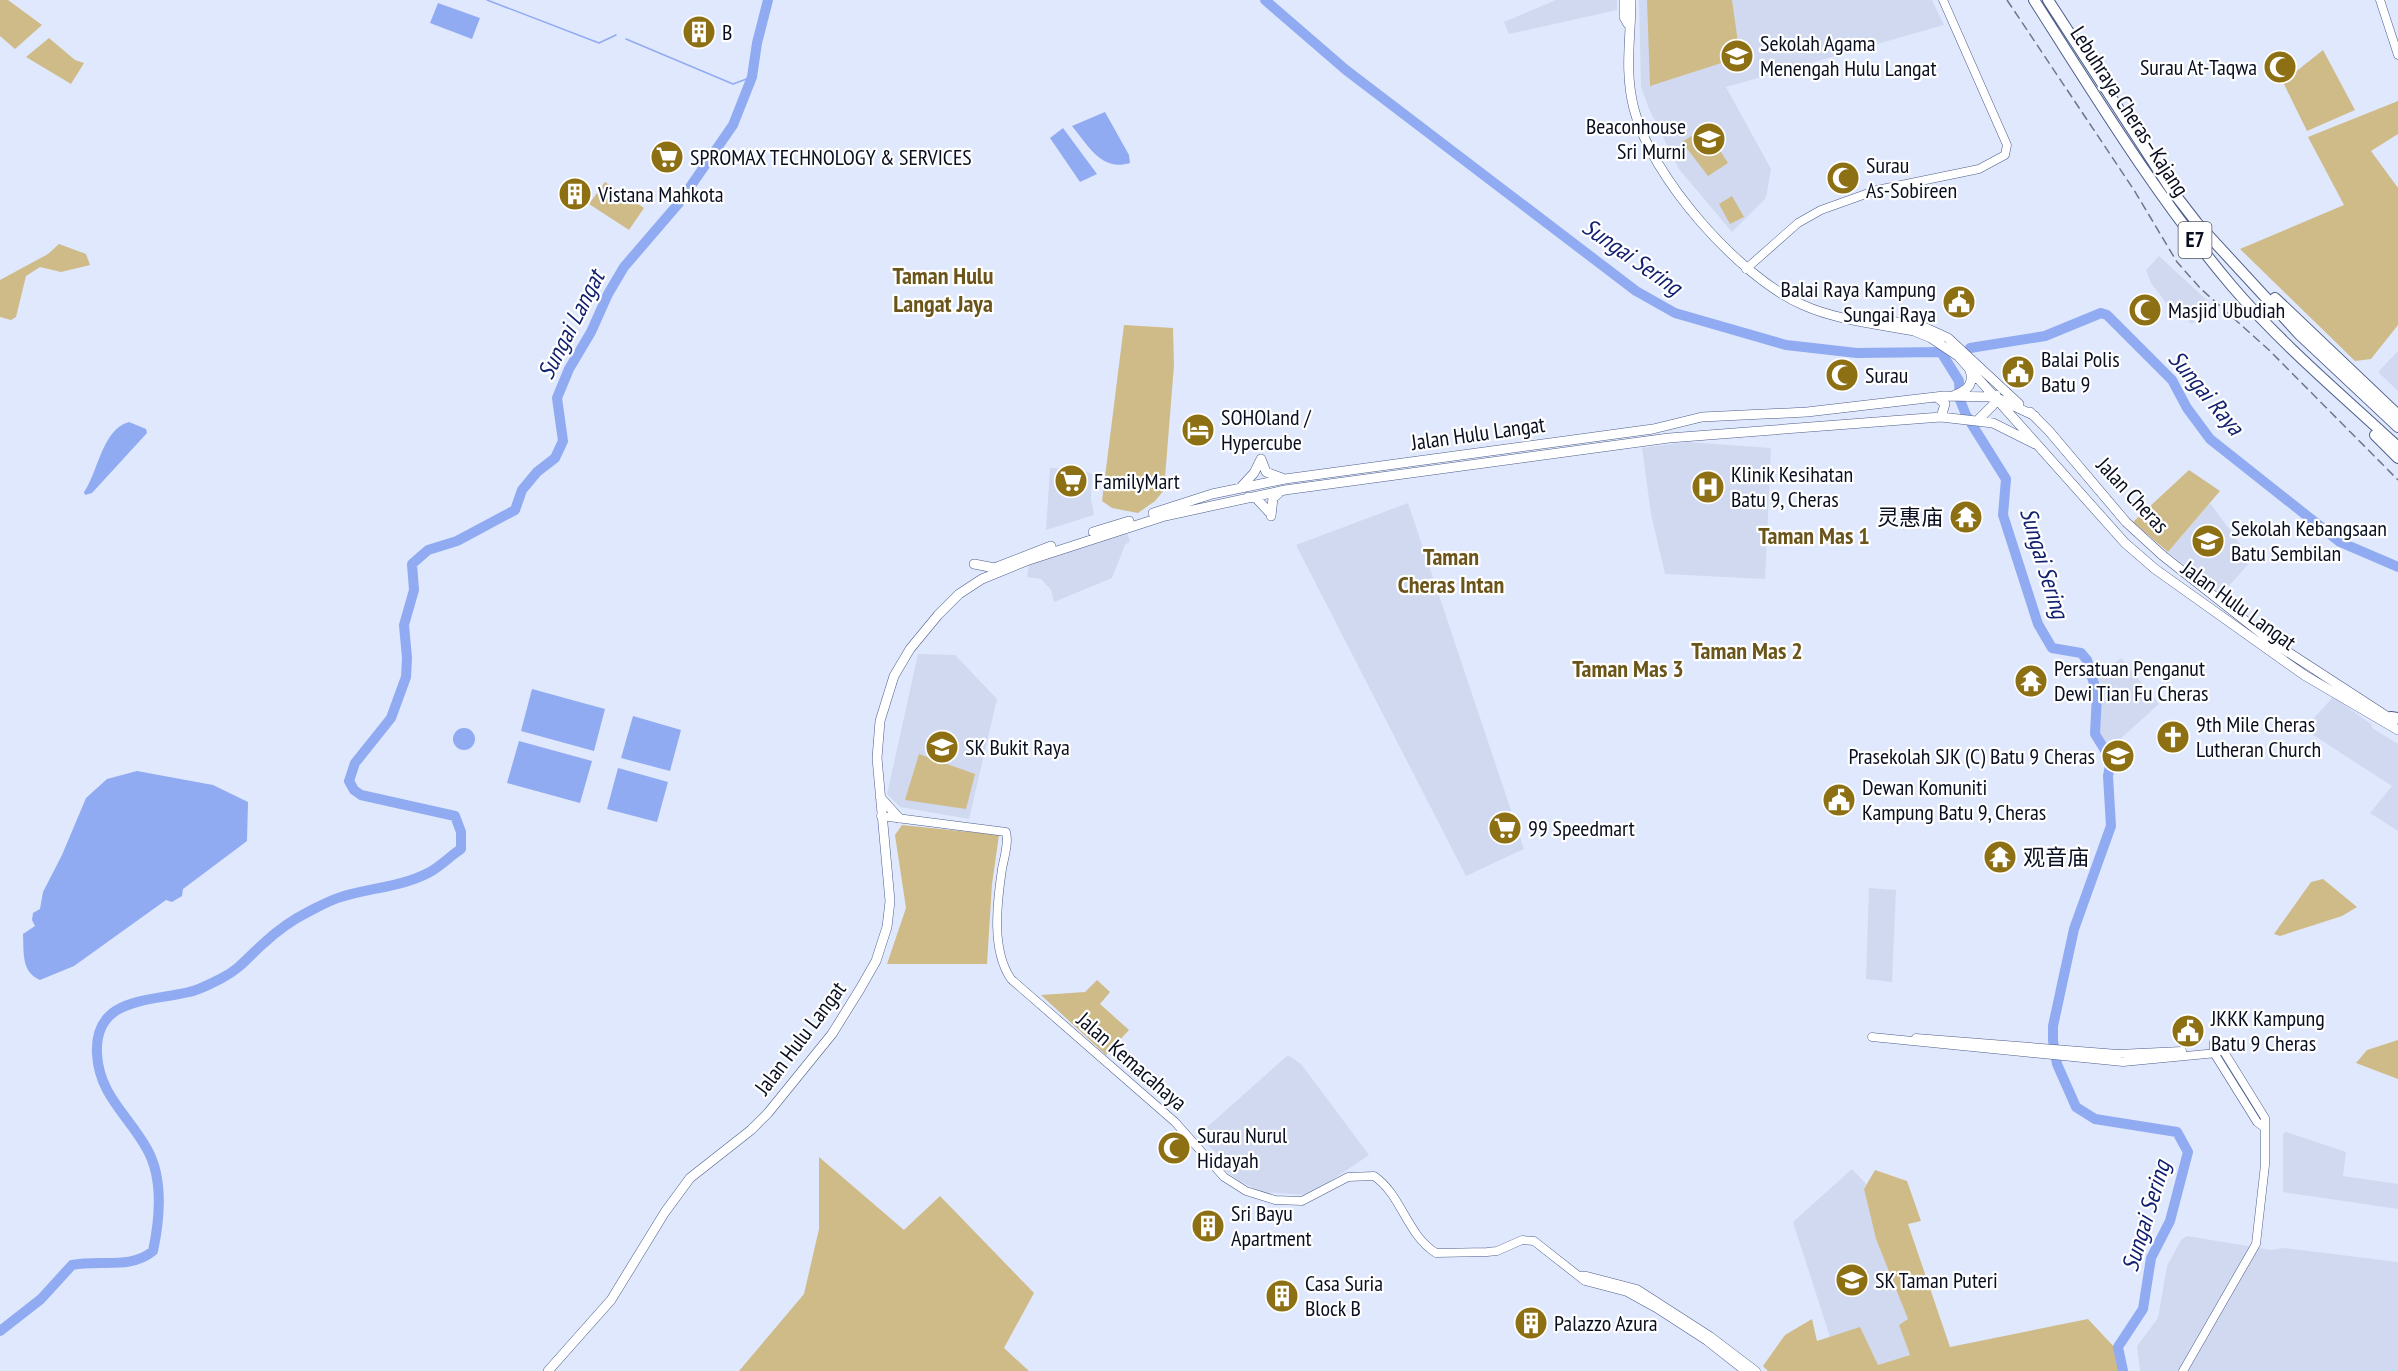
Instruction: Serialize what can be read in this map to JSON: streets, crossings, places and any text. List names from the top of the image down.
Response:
{
  "streets": {
    "highway": ["Lebuhraya Cheras–Kajang", "E7"],
    "main road": ["Jalan Hulu Langat", "Jalan Cheras"],
    "street": ["Jalan Kemacahaya"]
  },
  "crossings": [
    ["Jalan Hulu Langat", "Jalan Cheras"],
    ["Jalan Hulu Langat", "Jalan Kemacahaya"]
  ],
  "districts": [
    "Taman Hulu Langat Jaya",
    "Taman Mas 1",
    "Taman Cheras Intan",
    "Taman Mas 2",
    "Taman Mas 3"
  ],
  "water": ["Sungai Sering", "Sungai Langat", "Sungai Raya"],
  "places": {
    "building": [
      "B",
      "Vistana Mahkota",
      "Sri Bayu Apartment",
      "Casa Suria Block B",
      "Palazzo Azura"
    ],
    "school or university": [
      "Sekolah Agama Menengah Hulu Langat",
      "Beaconhouse Sri Murni",
      "Sekolah Kebangsaan Batu Sembilan",
      "SK Bukit Raya",
      "Prasekolah SJK (C) Batu 9 Cheras",
      "SK Taman Puteri"
    ],
    "mosque": [
      "Surau At-Taqwa",
      "Surau As-Sobireen",
      "Masjid Ubudiah",
      "Surau",
      "Surau Nurul Hidayah"
    ],
    "supermarket": ["SPROMAX TECHNOLOGY & SERVICES", "FamilyMart", "99 Speedmart"],
    "public building": [
      "Balai Raya Kampung Sungai Raya",
      "Balai Polis Batu 9",
      "Dewan Komuniti Kampung Batu 9, Cheras",
      "JKKK Kampung Batu 9 Cheras"
    ],
    "hotel": ["SOHOland / Hypercube"],
    "hospital": ["Klinik Kesihatan Batu 9, Cheras"],
    "temple": ["灵惠庙", "Persatuan Penganut Dewi Tian Fu Cheras", "观音庙"],
    "church": ["9th Mile Cheras Lutheran Church"]
  }
}
